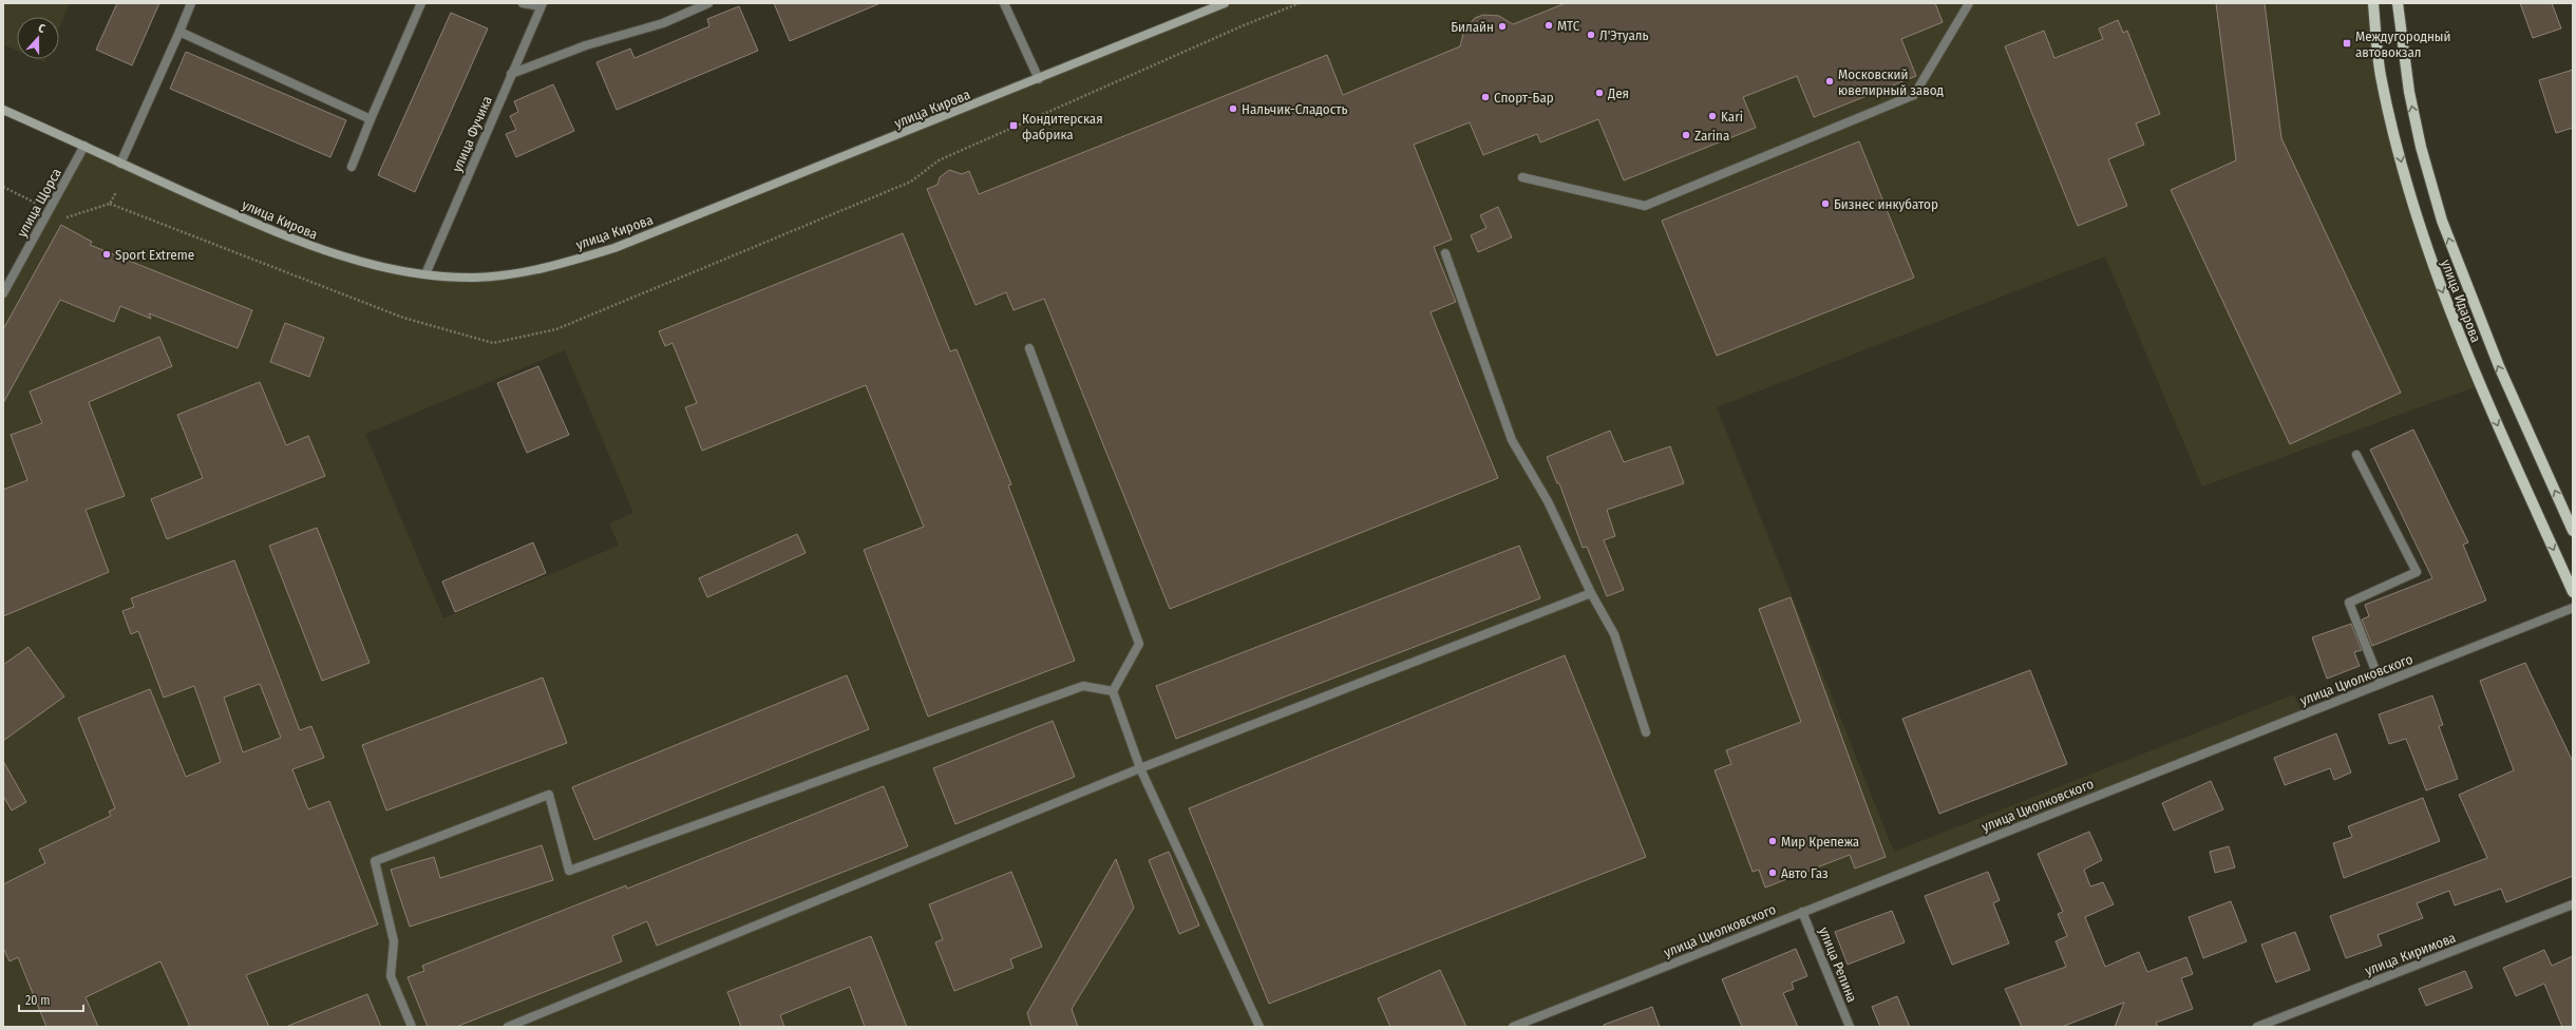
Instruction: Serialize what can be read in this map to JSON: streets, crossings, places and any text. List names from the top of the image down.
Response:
{
  "streets": {
    "main road": ["улица Кирова", "улица Идарова"],
    "street": [
      "улица Фучика",
      "улица Щорса",
      "улица Циолковского",
      "улица Киримова",
      "улица Репина"
    ]
  },
  "crossings": [
    ["улица Кирова", "улица Фучика"],
    ["улица Кирова", "улица Щорса"],
    ["улица Циолковского", "улица Репина"]
  ],
  "places": {
    "other": [
      "МТС",
      "Билайн",
      "Л'Этуаль",
      "Московский ювелирный завод",
      "Дея",
      "Спорт-Бар",
      "Нальчик-Сладость",
      "Kari",
      "Zarina",
      "Бизнес инкубатор",
      "Sport Extreme",
      "Мир Крепежа",
      "Авто Газ"
    ],
    "transit": ["Междугородный автовокзал", "Кондитерская фабрика"]
  },
  "scale_bar": "20 m",
  "north": "top"
}
